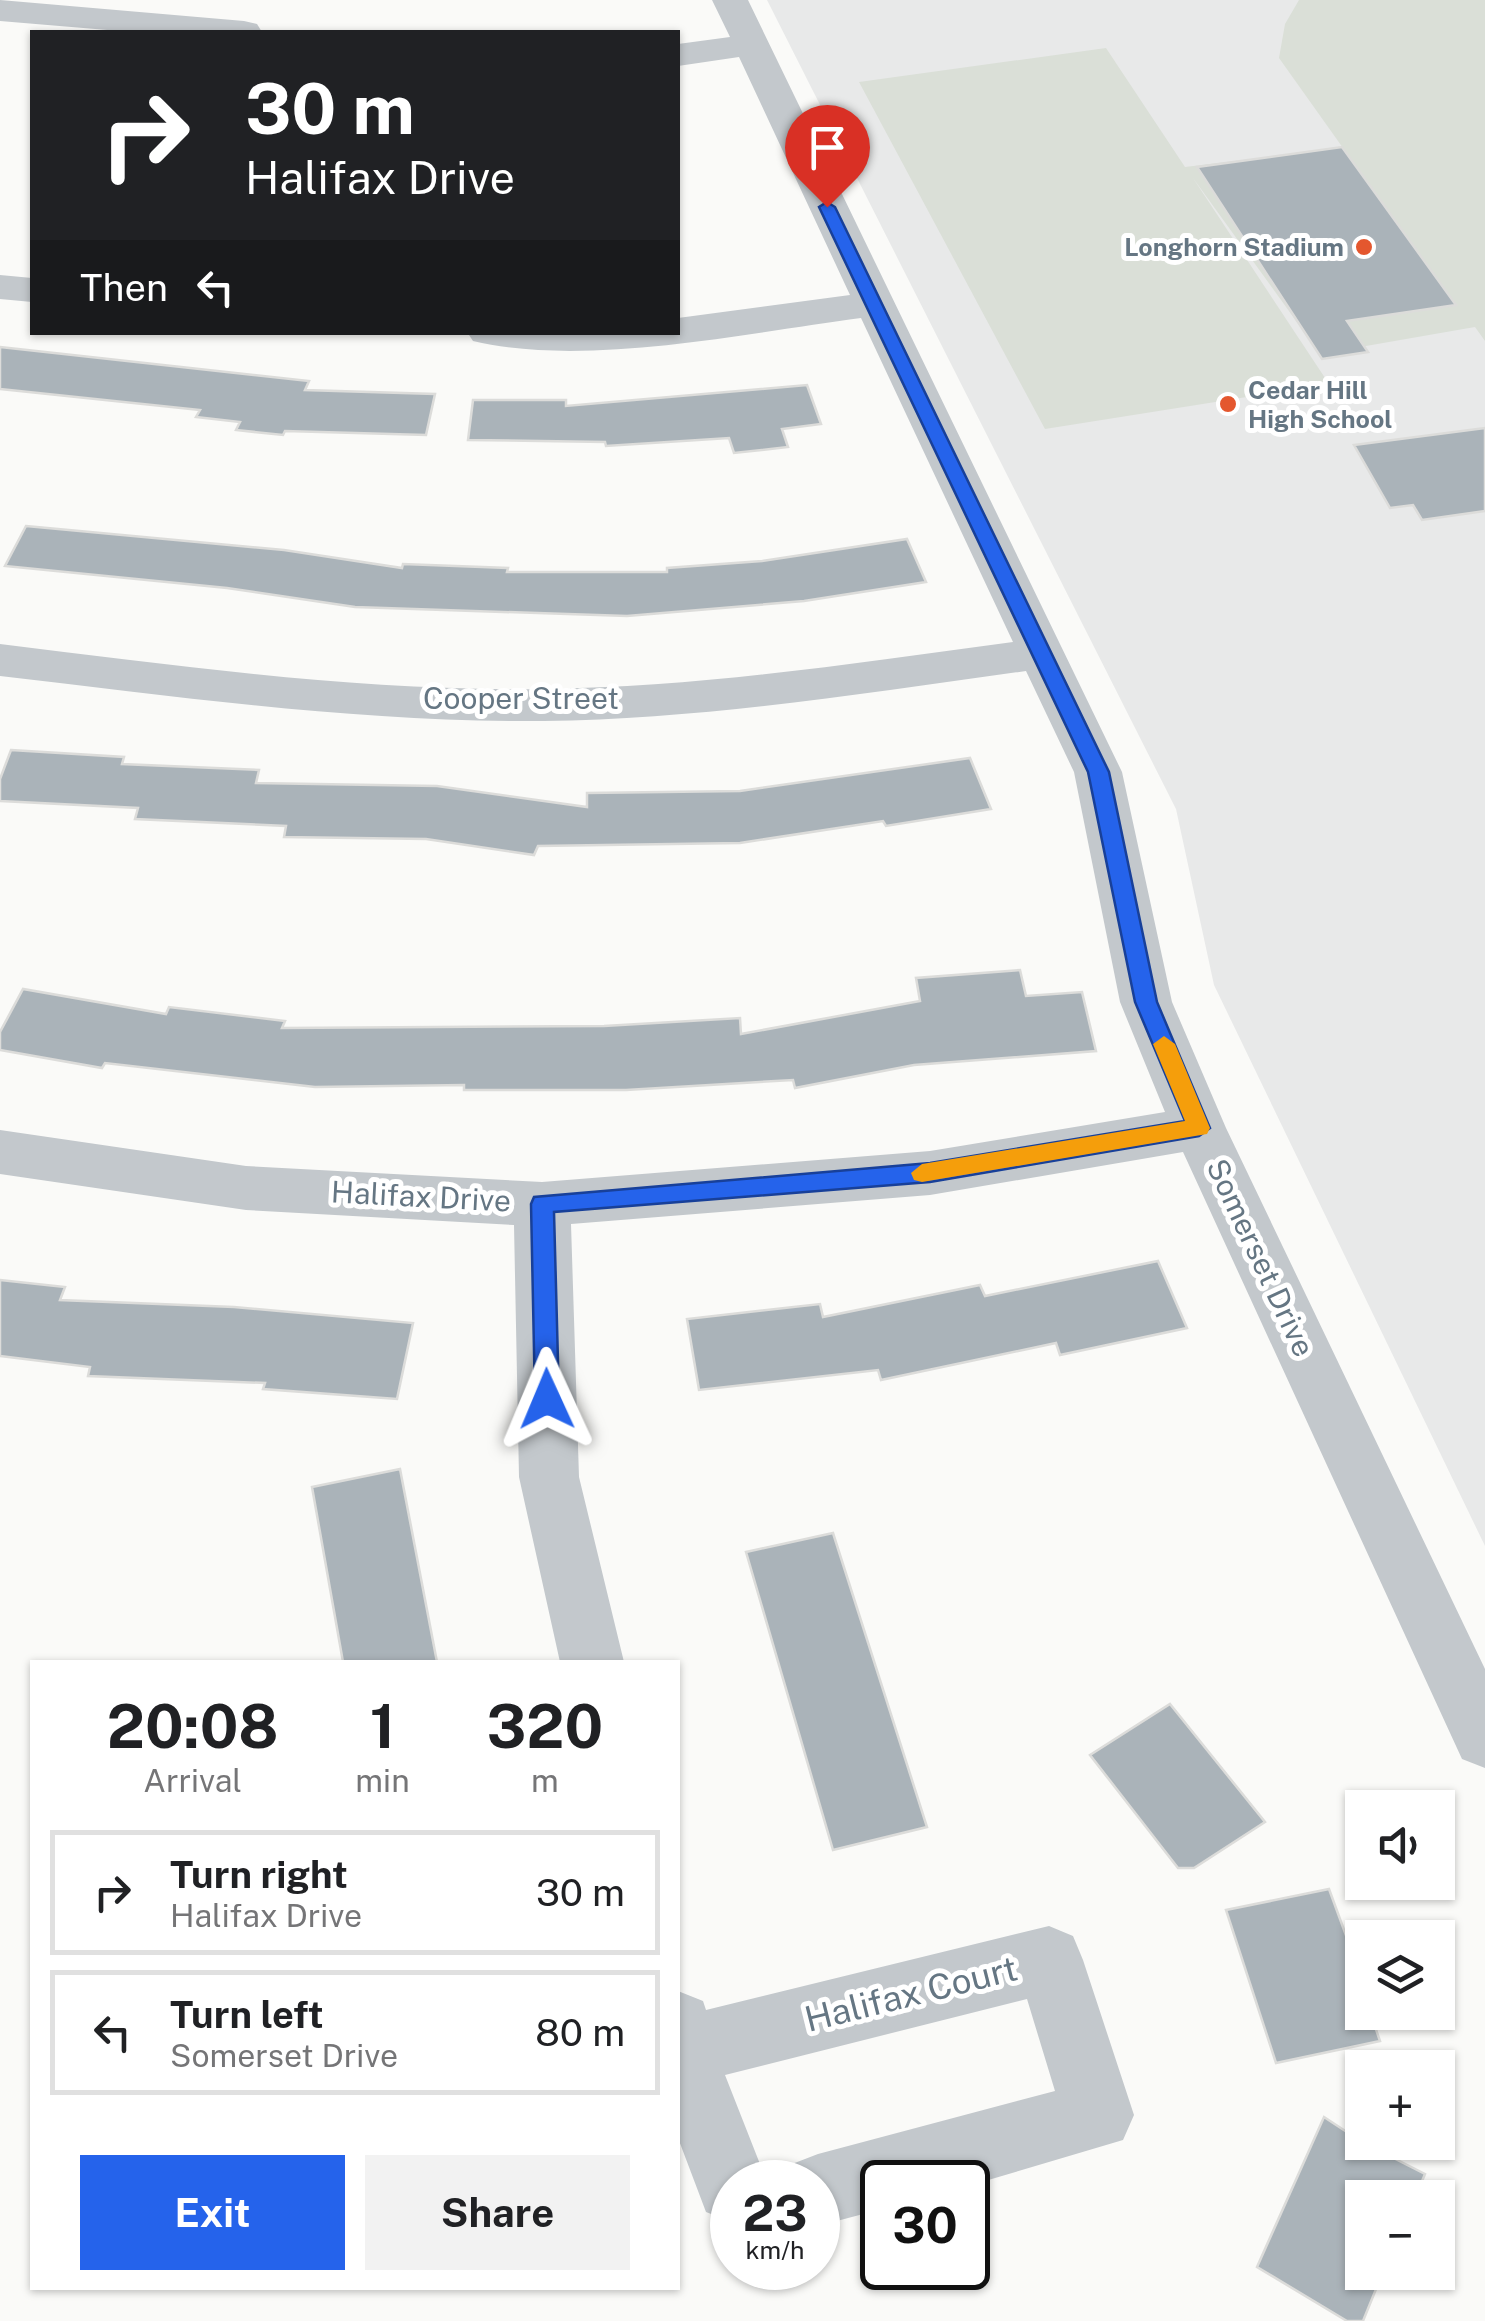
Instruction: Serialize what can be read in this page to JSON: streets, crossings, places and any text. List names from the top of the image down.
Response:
{
  "streets": {
    "street": [
      "Cooper Street",
      "Halifax Drive",
      "Somerset Drive",
      "Halifax Court"
    ]
  },
  "crossings": [
    ["Cooper Street", "Somerset Drive"],
    ["Halifax Drive", "Somerset Drive"]
  ],
  "places": ["Longhorn Stadium", "Cedar Hill High School"],
  "page": {
    "turn": ["30 m", "Halifax Drive"],
    "then": "Then",
    "eta": [
      "20:08",
      "Arrival",
      "1",
      "min",
      "320",
      "m"
    ],
    "map_buttons": ["+", "−"],
    "list": [
      {
        "name": "Turn right",
        "note": "Halifax Drive",
        "value": "30 m"
      },
      {
        "name": "Turn left",
        "note": "Somerset Drive",
        "value": "80 m"
      }
    ],
    "buttons": ["Exit", "Share"],
    "speed": "23 km/h",
    "limit": "30"
  }
}
